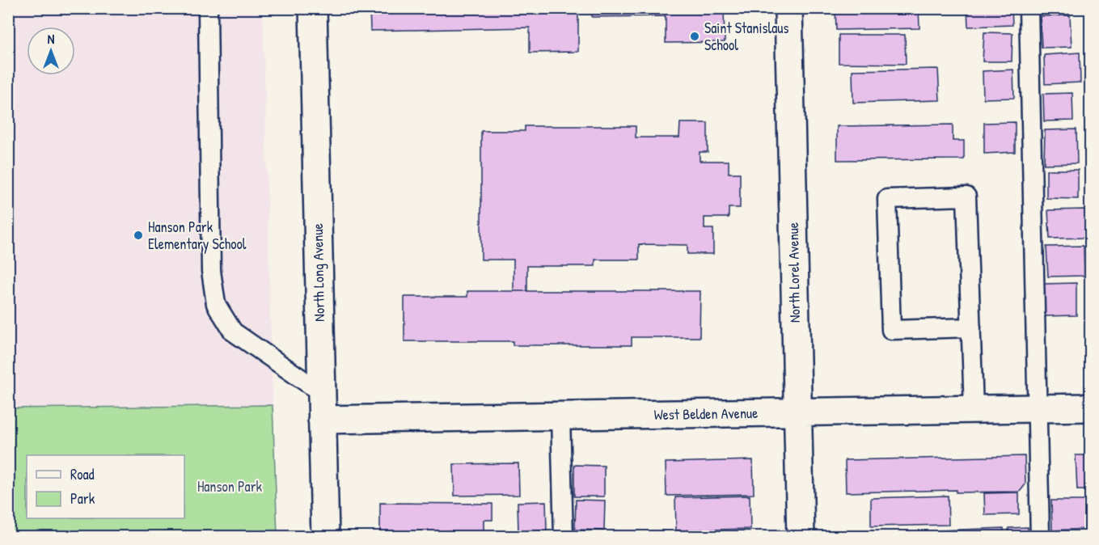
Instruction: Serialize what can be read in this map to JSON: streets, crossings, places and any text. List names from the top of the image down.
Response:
{
  "streets": {
    "street": ["North Long Avenue", "North Lorel Avenue", "West Belden Avenue"]
  },
  "crossings": [
    ["North Long Avenue", "West Belden Avenue"],
    ["North Lorel Avenue", "West Belden Avenue"]
  ],
  "parks": ["Hanson Park"],
  "places": ["Saint Stanislaus School", "Hanson Park Elementary School"],
  "legend": ["Road", "Park"],
  "north": "top"
}
